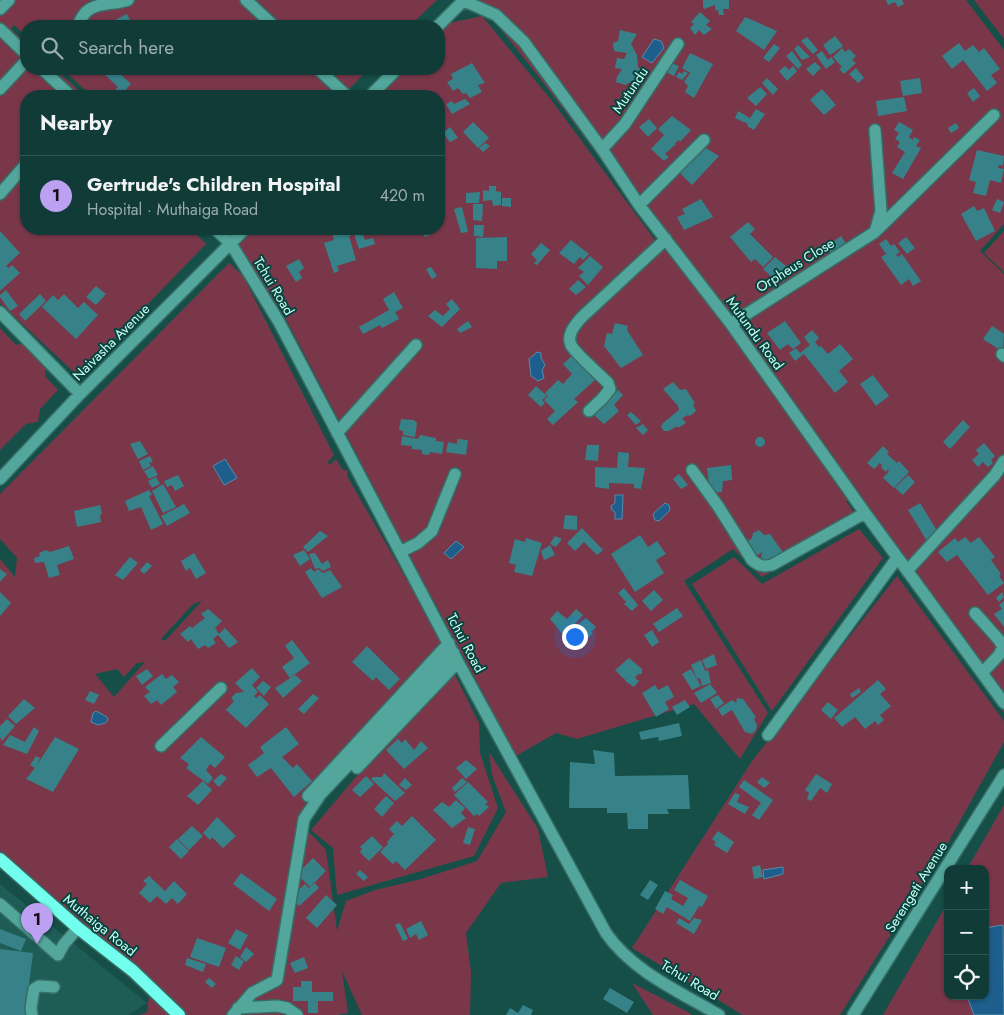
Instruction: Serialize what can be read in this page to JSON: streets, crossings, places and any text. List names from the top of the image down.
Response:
{
  "streets": {
    "main road": ["Muthaiga Road"],
    "street": [
      "Mutundu",
      "Orpheus Close",
      "Tchui Road",
      "Mutundu Road",
      "Naivasha Avenue",
      "Serengeti Avenue"
    ]
  },
  "crossings": [
    ["Mutundu", "Mutundu Road"],
    ["Orpheus Close", "Mutundu Road"],
    ["Tchui Road", "Naivasha Avenue"]
  ],
  "page": {
    "search": "Search here",
    "heading": "Nearby",
    "list": [
      {
        "mark": "1",
        "name": "Gertrude's Children Hospital",
        "note": "Hospital · Muthaiga Road",
        "value": "420 m"
      }
    ],
    "map_buttons": ["+", "−"],
    "pins": "1"
  }
}
